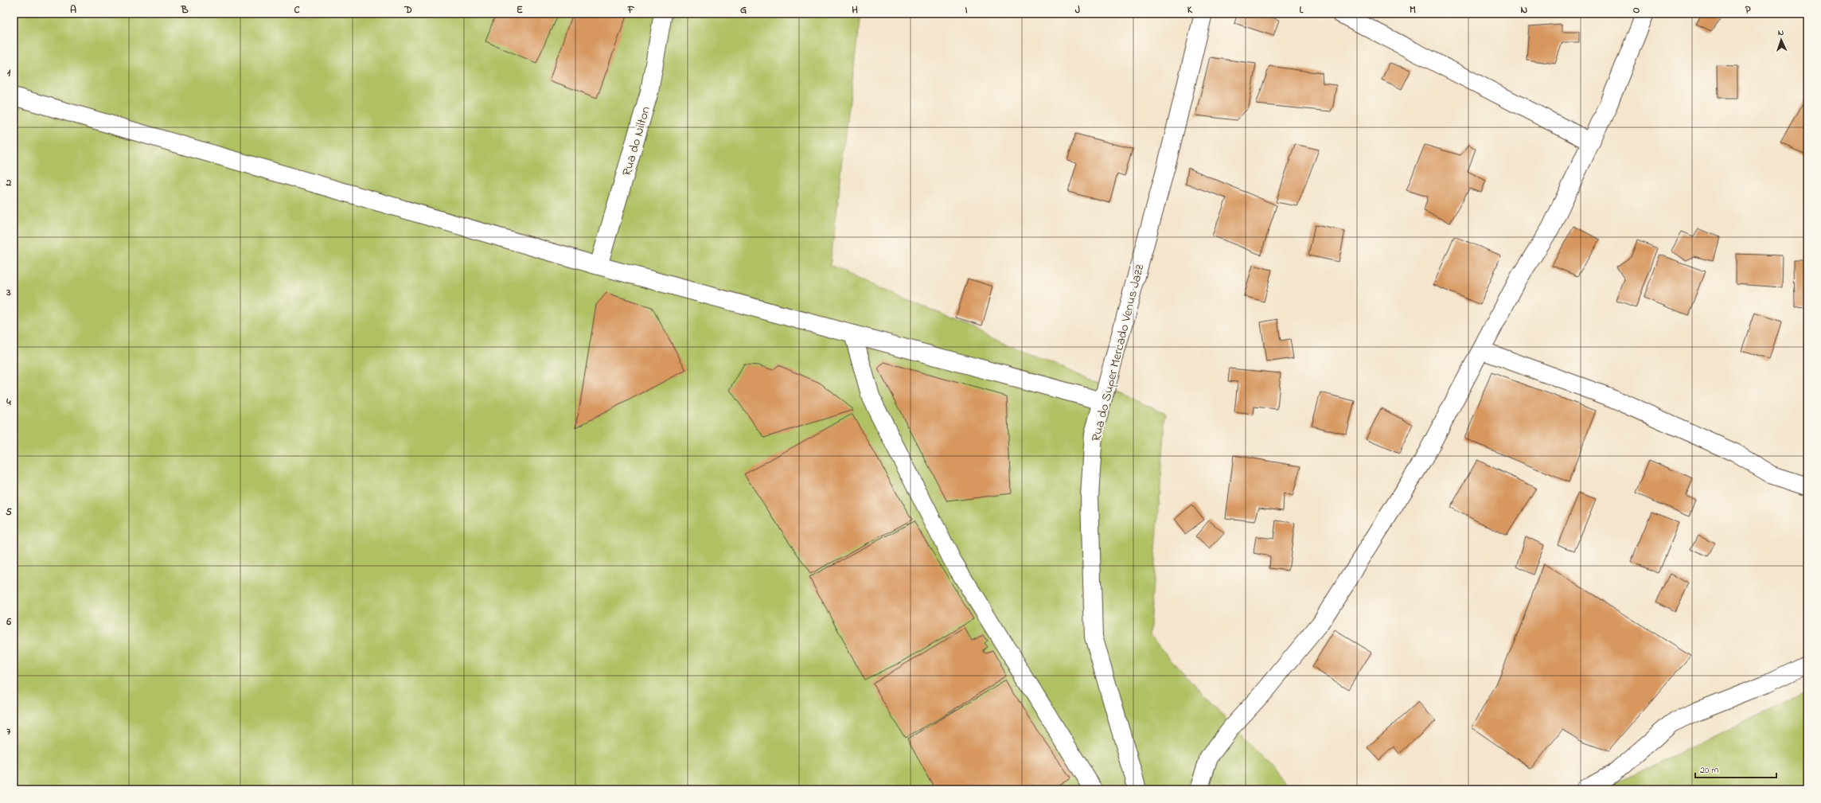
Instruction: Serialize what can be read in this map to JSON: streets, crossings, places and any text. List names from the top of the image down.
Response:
{
  "streets": {
    "street": ["Rua do Nilton", "Rua do Super Mercado Venus Jazz"]
  },
  "scale_bar": "20 m",
  "north": "top",
  "grid": {
    "columns": [
      "A",
      "B",
      "C",
      "D",
      "E",
      "F",
      "G",
      "H",
      "I",
      "J",
      "K",
      "L",
      "M",
      "N",
      "O",
      "P"
    ],
    "rows": [
      "1",
      "2",
      "3",
      "4",
      "5",
      "6",
      "7"
    ]
  }
}
